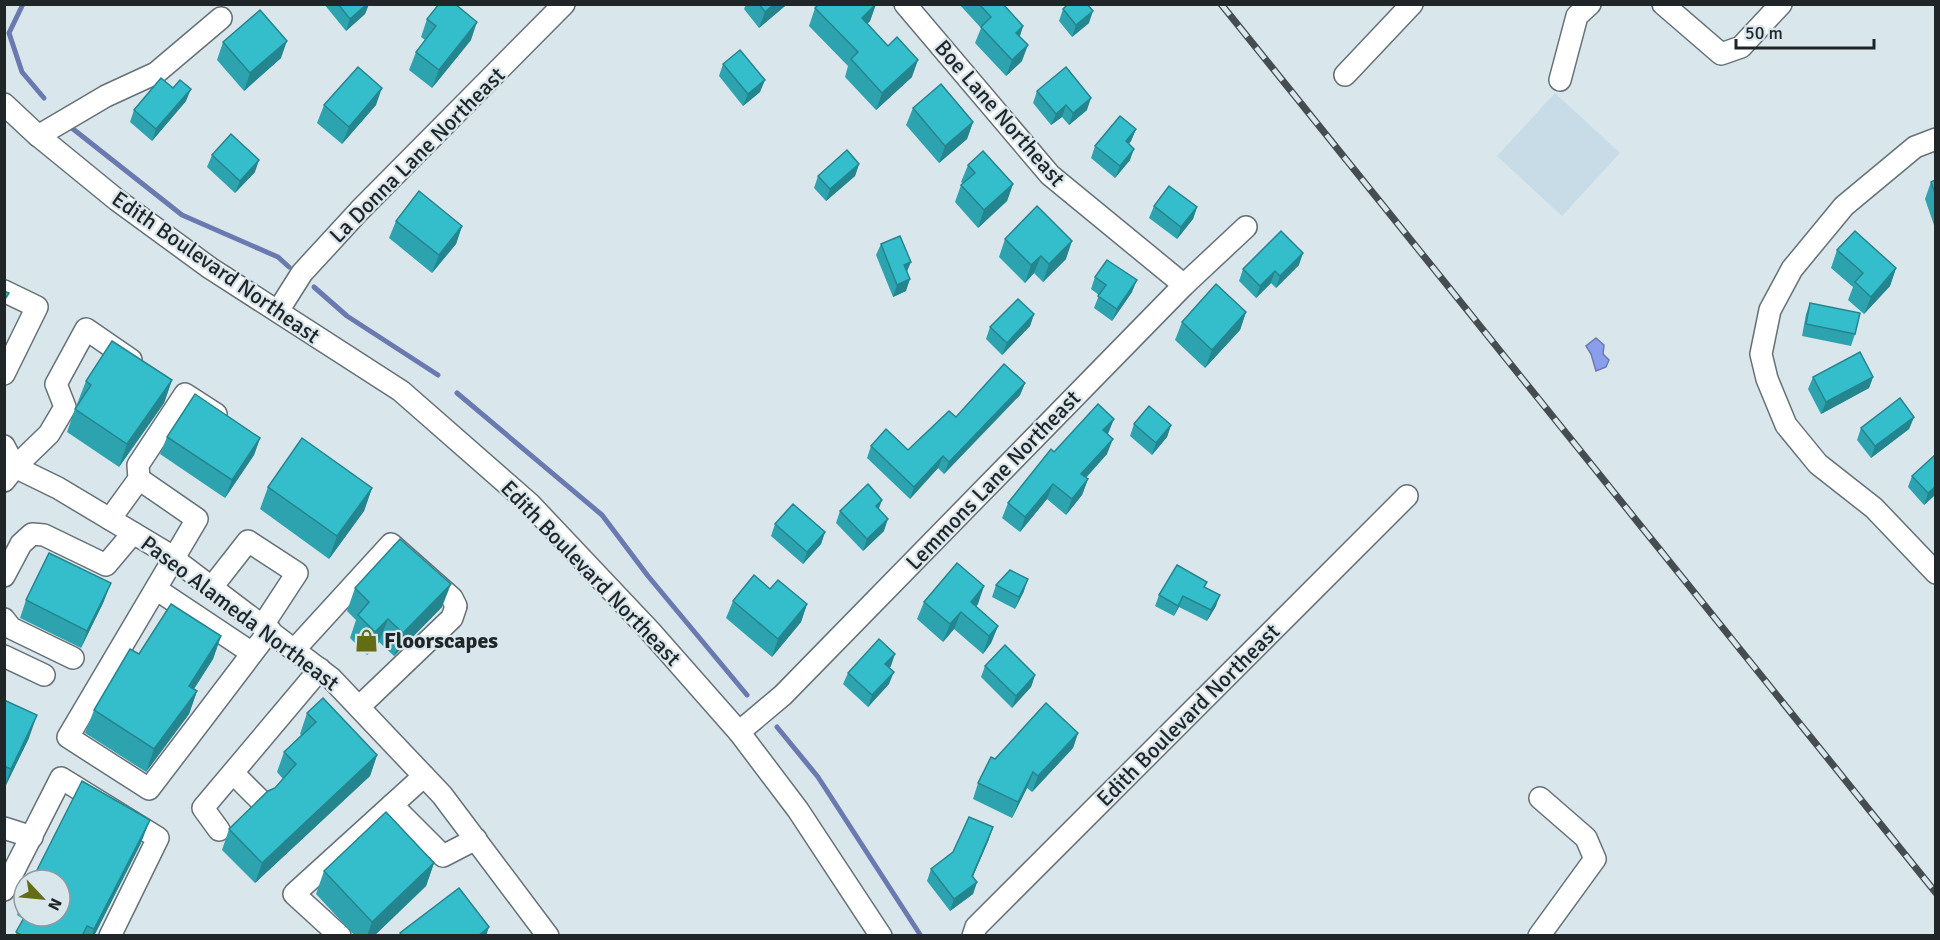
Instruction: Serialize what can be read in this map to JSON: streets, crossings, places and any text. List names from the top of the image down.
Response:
{
  "streets": {
    "street": [
      "Boe Lane Northeast",
      "La Donna Lane Northeast",
      "Edith Boulevard Northeast",
      "Lemmons Lane Northeast",
      "Paseo Alameda Northeast"
    ]
  },
  "crossings": [
    ["Boe Lane Northeast", "Lemmons Lane Northeast"],
    ["La Donna Lane Northeast", "Edith Boulevard Northeast"],
    ["Edith Boulevard Northeast", "Lemmons Lane Northeast"]
  ],
  "places": {
    "shop": ["Floorscapes"]
  },
  "scale_bar": "50 m",
  "north": "bottom right"
}
